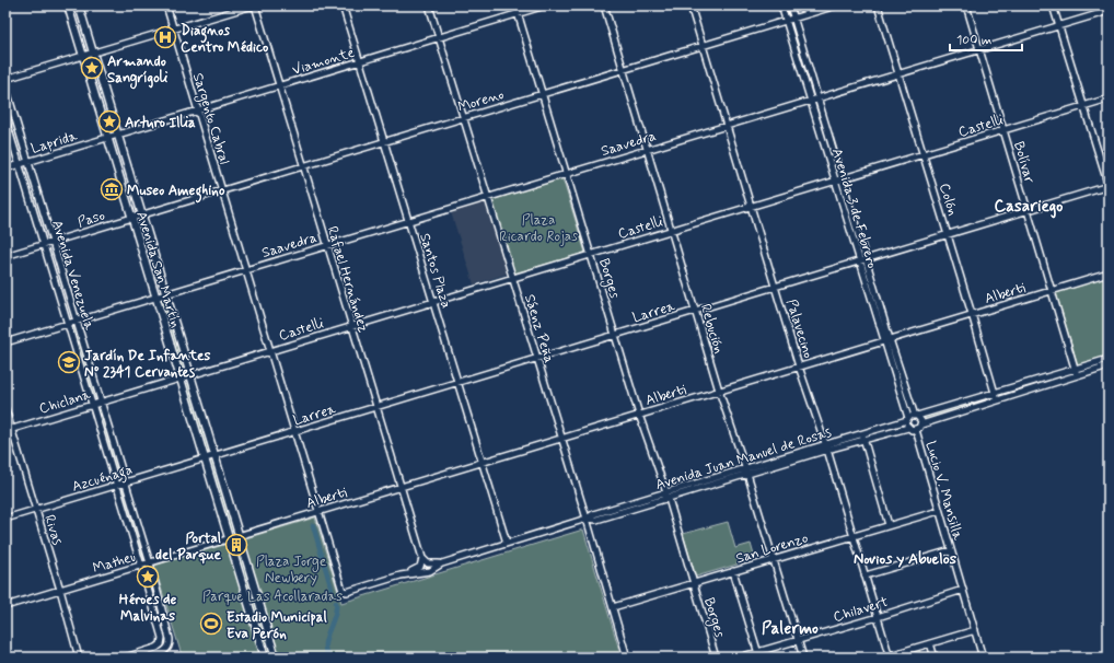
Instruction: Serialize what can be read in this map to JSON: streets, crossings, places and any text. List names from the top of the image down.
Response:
{
  "streets": {
    "main road": ["Avenida San Martín"],
    "street": [
      "Viamonte",
      "Moreno",
      "Sargento Cabral",
      "Castelli",
      "Laprida",
      "Saavedra",
      "Bolívar",
      "Colón",
      "Avenida 3 de Febrero",
      "Paso",
      "Santos Plaza",
      "Avenida Venezuela",
      "Borges",
      "Rafael Hernández",
      "Alberti",
      "Larrea",
      "Sáenz Peña",
      "Rebución",
      "Palavecino",
      "Chiclana",
      "Avenida Juan Manuel de Rosas",
      "Azcuénaga",
      "Lucio V. Mansilla",
      "Rivas",
      "San Lorenzo",
      "Matheu",
      "Chilavert"
    ]
  },
  "crossings": [
    ["Viamonte", "Sargento Cabral"],
    ["Viamonte", "Laprida"],
    ["Viamonte", "Avenida San Martín"],
    ["Viamonte", "Santos Plaza"],
    ["Viamonte", "Borges"],
    ["Viamonte", "Rafael Hernández"],
    ["Viamonte", "Sáenz Peña"],
    ["Moreno", "Sargento Cabral"],
    ["Moreno", "Avenida 3 de Febrero"],
    ["Moreno", "Paso"],
    ["Moreno", "Avenida San Martín"],
    ["Moreno", "Santos Plaza"],
    ["Moreno", "Borges"],
    ["Moreno", "Rafael Hernández"],
    ["Moreno", "Sáenz Peña"],
    ["Moreno", "Rebución"],
    ["Moreno", "Palavecino"],
    ["Sargento Cabral", "Castelli"],
    ["Sargento Cabral", "Saavedra"],
    ["Sargento Cabral", "Alberti"],
    ["Sargento Cabral", "Larrea"],
    ["Sargento Cabral", "Avenida Juan Manuel de Rosas"],
    ["Castelli", "Bolívar"],
    ["Castelli", "Colón"],
    ["Castelli", "Avenida 3 de Febrero"],
    ["Castelli", "Avenida San Martín"],
    ["Castelli", "Santos Plaza"],
    ["Castelli", "Borges"],
    ["Castelli", "Rafael Hernández"],
    ["Castelli", "Sáenz Peña"],
    ["Castelli", "Rebución"],
    ["Castelli", "Palavecino"],
    ["Castelli", "Chiclana"],
    ["Laprida", "Avenida San Martín"],
    ["Laprida", "Avenida Venezuela"],
    ["Saavedra", "Bolívar"],
    ["Saavedra", "Colón"],
    ["Saavedra", "Avenida 3 de Febrero"],
    ["Saavedra", "Avenida San Martín"],
    ["Saavedra", "Santos Plaza"],
    ["Saavedra", "Avenida Venezuela"],
    ["Saavedra", "Borges"],
    ["Saavedra", "Rafael Hernández"],
    ["Saavedra", "Sáenz Peña"],
    ["Saavedra", "Rebución"],
    ["Saavedra", "Palavecino"],
    ["Bolívar", "Alberti"],
    ["Bolívar", "Larrea"],
    ["Colón", "Alberti"],
    ["Colón", "Larrea"],
    ["Avenida 3 de Febrero", "Alberti"],
    ["Avenida 3 de Febrero", "Larrea"],
    ["Avenida 3 de Febrero", "Avenida Juan Manuel de Rosas"],
    ["Avenida 3 de Febrero", "Lucio V. Mansilla"],
    ["Paso", "Avenida San Martín"],
    ["Paso", "Avenida Venezuela"],
    ["Avenida San Martín", "Alberti"],
    ["Avenida San Martín", "Larrea"],
    ["Avenida San Martín", "Chiclana"],
    ["Avenida San Martín", "Azcuénaga"],
    ["Avenida San Martín", "Matheu"],
    ["Santos Plaza", "Alberti"],
    ["Santos Plaza", "Larrea"],
    ["Santos Plaza", "Avenida Juan Manuel de Rosas"],
    ["Avenida Venezuela", "Chiclana"],
    ["Avenida Venezuela", "Azcuénaga"],
    ["Avenida Venezuela", "Matheu"],
    ["Borges", "Alberti"],
    ["Borges", "Larrea"],
    ["Borges", "Avenida Juan Manuel de Rosas"],
    ["Borges", "San Lorenzo"],
    ["Rafael Hernández", "Alberti"],
    ["Rafael Hernández", "Larrea"],
    ["Alberti", "Sáenz Peña"],
    ["Alberti", "Rebución"],
    ["Alberti", "Palavecino"],
    ["Alberti", "Matheu"],
    ["Larrea", "Sáenz Peña"],
    ["Larrea", "Rebución"],
    ["Larrea", "Palavecino"],
    ["Larrea", "Azcuénaga"],
    ["Sáenz Peña", "Avenida Juan Manuel de Rosas"],
    ["Sáenz Peña", "San Lorenzo"],
    ["Rebución", "Avenida Juan Manuel de Rosas"],
    ["Rebución", "San Lorenzo"],
    ["Rebución", "Chilavert"],
    ["Palavecino", "Avenida Juan Manuel de Rosas"],
    ["Palavecino", "San Lorenzo"],
    ["Palavecino", "Chilavert"],
    ["Chiclana", "Rivas"],
    ["Avenida Juan Manuel de Rosas", "Lucio V. Mansilla"],
    ["Azcuénaga", "Rivas"],
    ["Lucio V. Mansilla", "San Lorenzo"],
    ["Lucio V. Mansilla", "Chilavert"],
    ["Rivas", "Matheu"]
  ],
  "districts": ["Casariego", "Novios y Abuelos", "Palermo"],
  "parks": ["Plaza Ricardo Rojas", "Plaza Jorge Newbery", "Parque Las Acollaradas"],
  "places": {
    "hospital": ["Diagnos Centro Médico"],
    "place": ["Armando Sangrígoli", "Arturo Illia", "Héroes de Malvinas"],
    "museum": ["Museo Ameghino"],
    "school or university": ["Jardín De Infantes Nº 2341 Cervantes"],
    "building": ["Portal del Parque"],
    "sports": ["Estadio Municipal Eva Perón"]
  },
  "scale_bar": "100 m"
}
